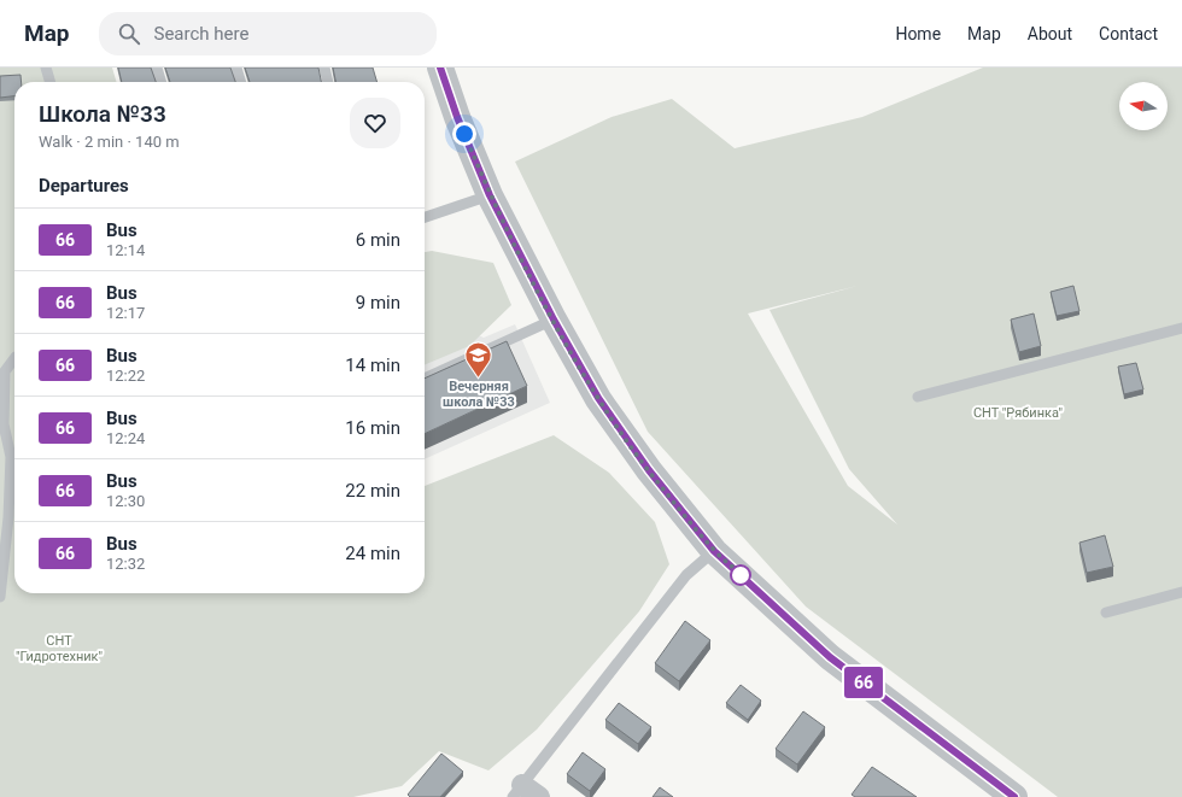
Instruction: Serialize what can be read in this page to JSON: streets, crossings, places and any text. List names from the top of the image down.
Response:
{
  "parks": ["СНТ \"Рябинка\"", "СНТ \"Гидротехник\""],
  "places": {
    "school or university": ["Вечерняя школа №33"]
  },
  "lines": ["bus line 66"],
  "north": "left",
  "page": {
    "header": "Map",
    "search": "Search here",
    "nav": [
      "Home",
      "Map",
      "About",
      "Contact"
    ],
    "on_map": "66",
    "heading": [
      ["Школа №33", "Walk · 2 min · 140 m"],
      "Departures"
    ],
    "list": [
      {
        "mark": "66",
        "name": "Bus",
        "note": "12:14",
        "value": "6 min"
      },
      {
        "mark": "66",
        "name": "Bus",
        "note": "12:17",
        "value": "9 min"
      },
      {
        "mark": "66",
        "name": "Bus",
        "note": "12:22",
        "value": "14 min"
      },
      {
        "mark": "66",
        "name": "Bus",
        "note": "12:24",
        "value": "16 min"
      },
      {
        "mark": "66",
        "name": "Bus",
        "note": "12:30",
        "value": "22 min"
      },
      {
        "mark": "66",
        "name": "Bus",
        "note": "12:32",
        "value": "24 min"
      }
    ]
  }
}
